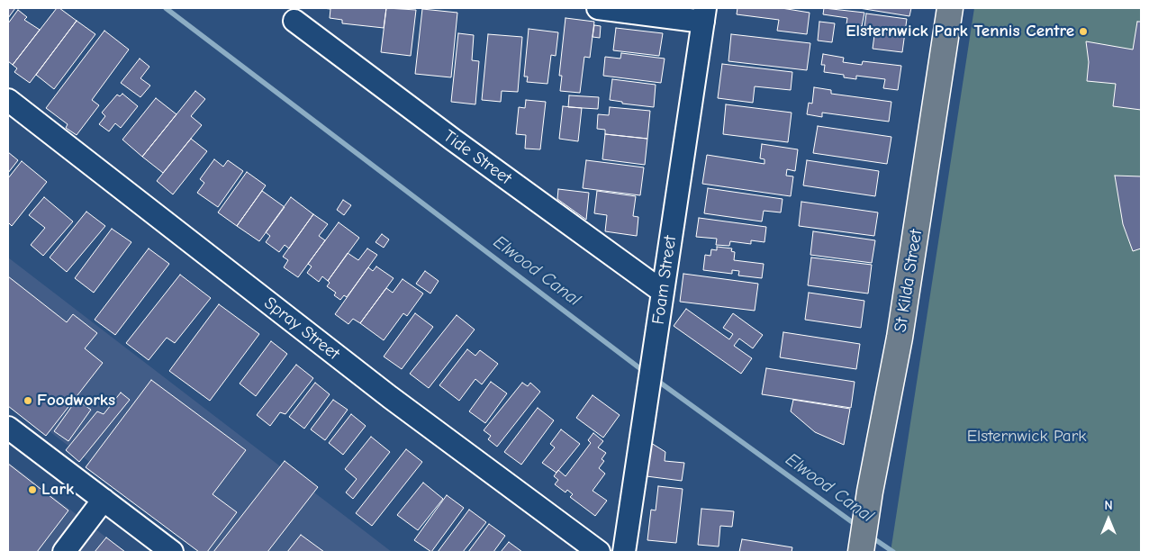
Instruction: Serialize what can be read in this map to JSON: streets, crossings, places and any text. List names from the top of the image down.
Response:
{
  "streets": {
    "main road": ["St Kilda Street"],
    "street": ["Tide Street", "Foam Street", "Spray Street"]
  },
  "crossings": [
    ["Tide Street", "Foam Street"]
  ],
  "water": ["Elwood Canal"],
  "parks": ["Elsternwick Park"],
  "places": ["Elsternwick Park Tennis Centre", "Foodworks", "Lark"],
  "north": "top"
}
